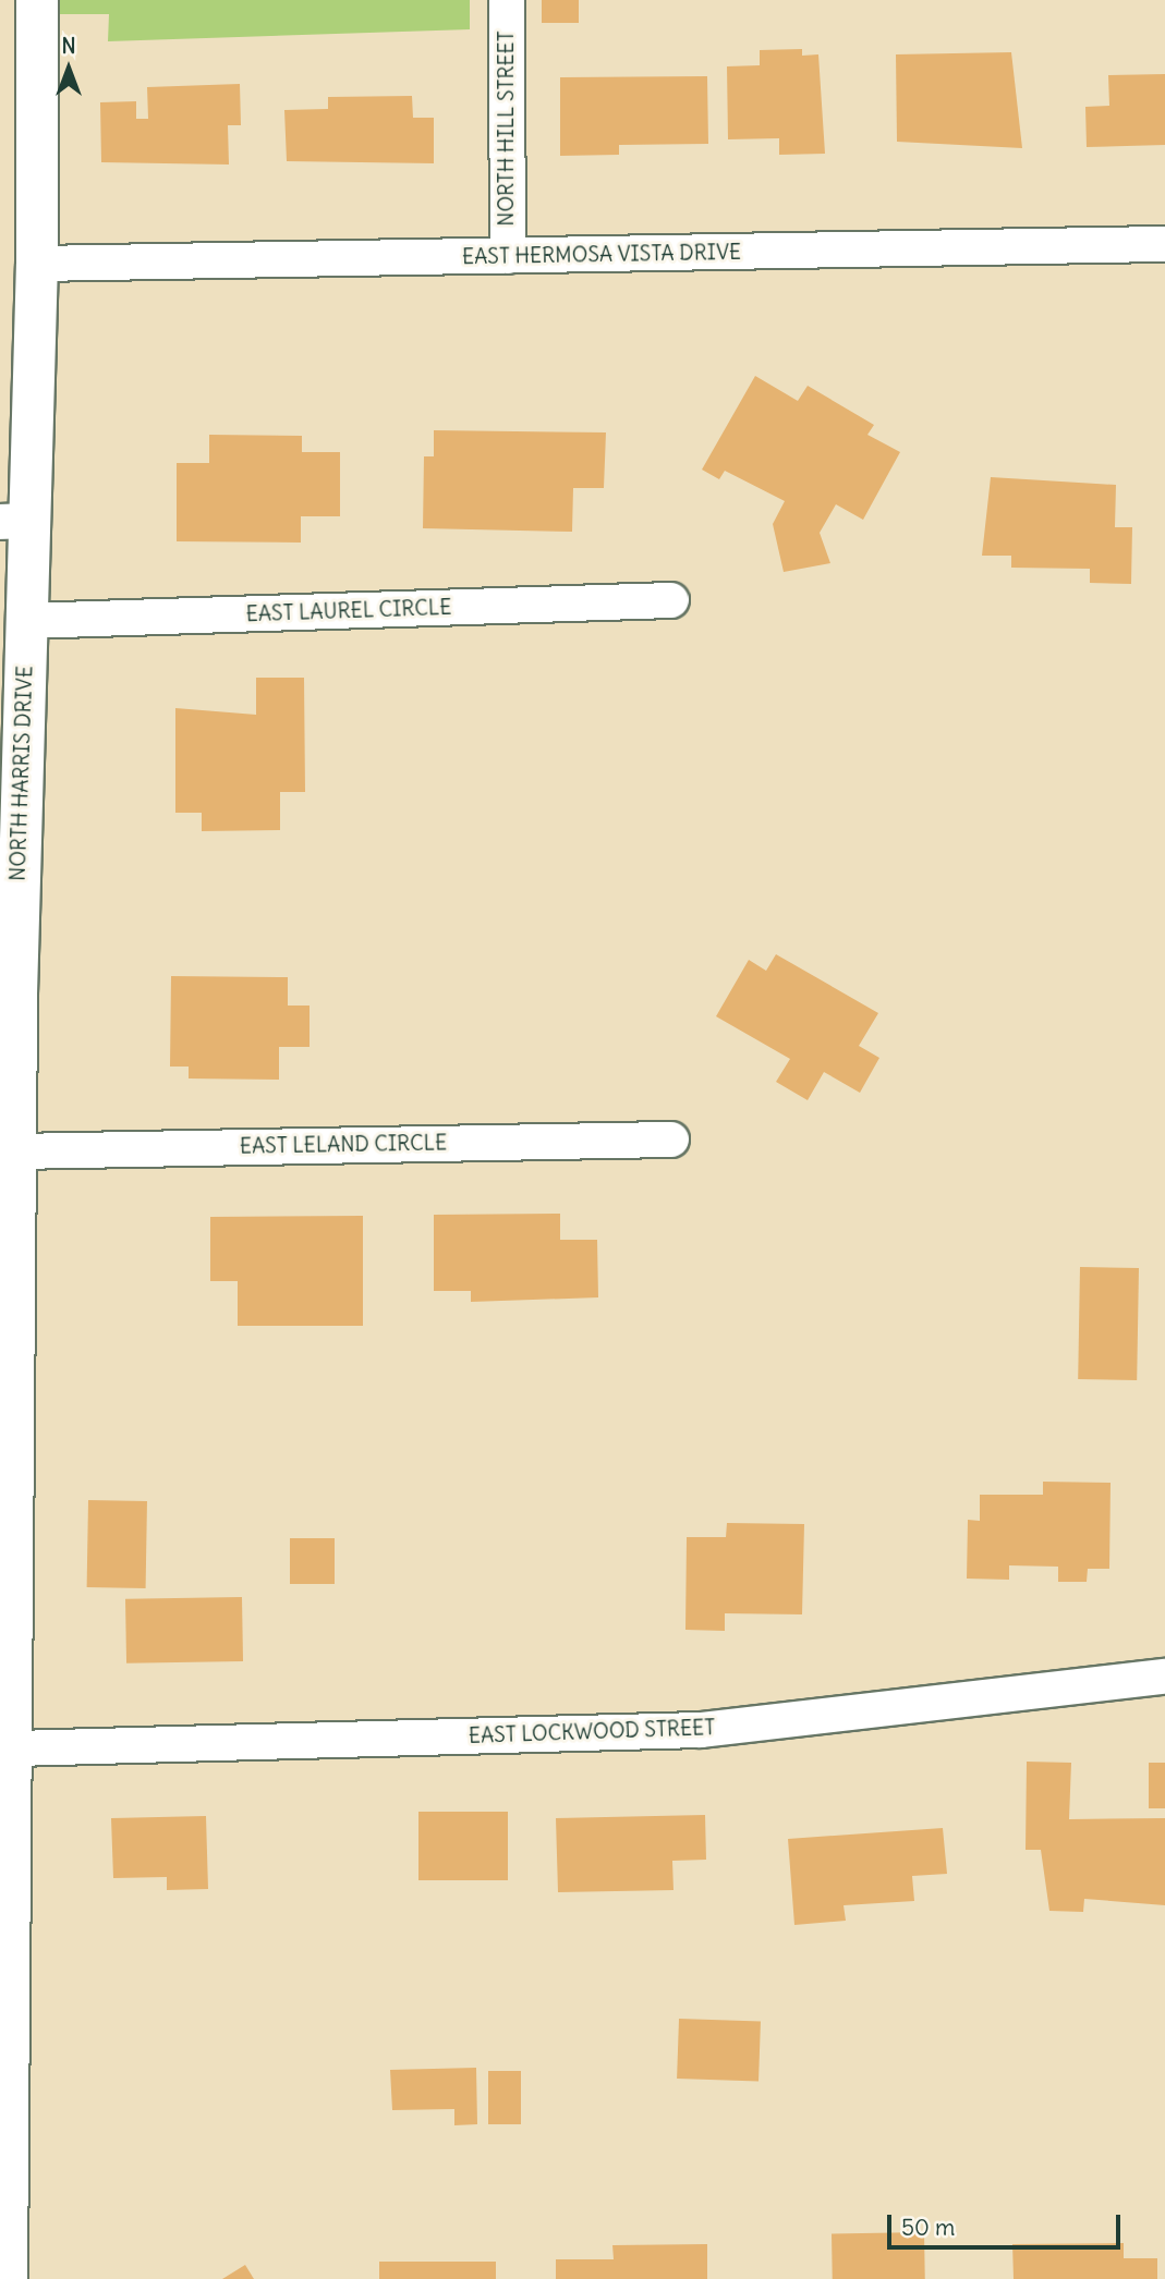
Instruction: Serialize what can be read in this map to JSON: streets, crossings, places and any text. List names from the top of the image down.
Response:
{
  "streets": {
    "street": [
      "NORTH HILL STREET",
      "EAST HERMOSA VISTA DRIVE",
      "EAST LAUREL CIRCLE",
      "NORTH HARRIS DRIVE",
      "EAST LELAND CIRCLE",
      "EAST LOCKWOOD STREET"
    ]
  },
  "crossings": [
    ["NORTH HILL STREET", "EAST HERMOSA VISTA DRIVE"],
    ["EAST HERMOSA VISTA DRIVE", "NORTH HARRIS DRIVE"],
    ["EAST LAUREL CIRCLE", "NORTH HARRIS DRIVE"],
    ["NORTH HARRIS DRIVE", "EAST LELAND CIRCLE"],
    ["NORTH HARRIS DRIVE", "EAST LOCKWOOD STREET"]
  ],
  "scale_bar": "50 m",
  "north": "top"
}
